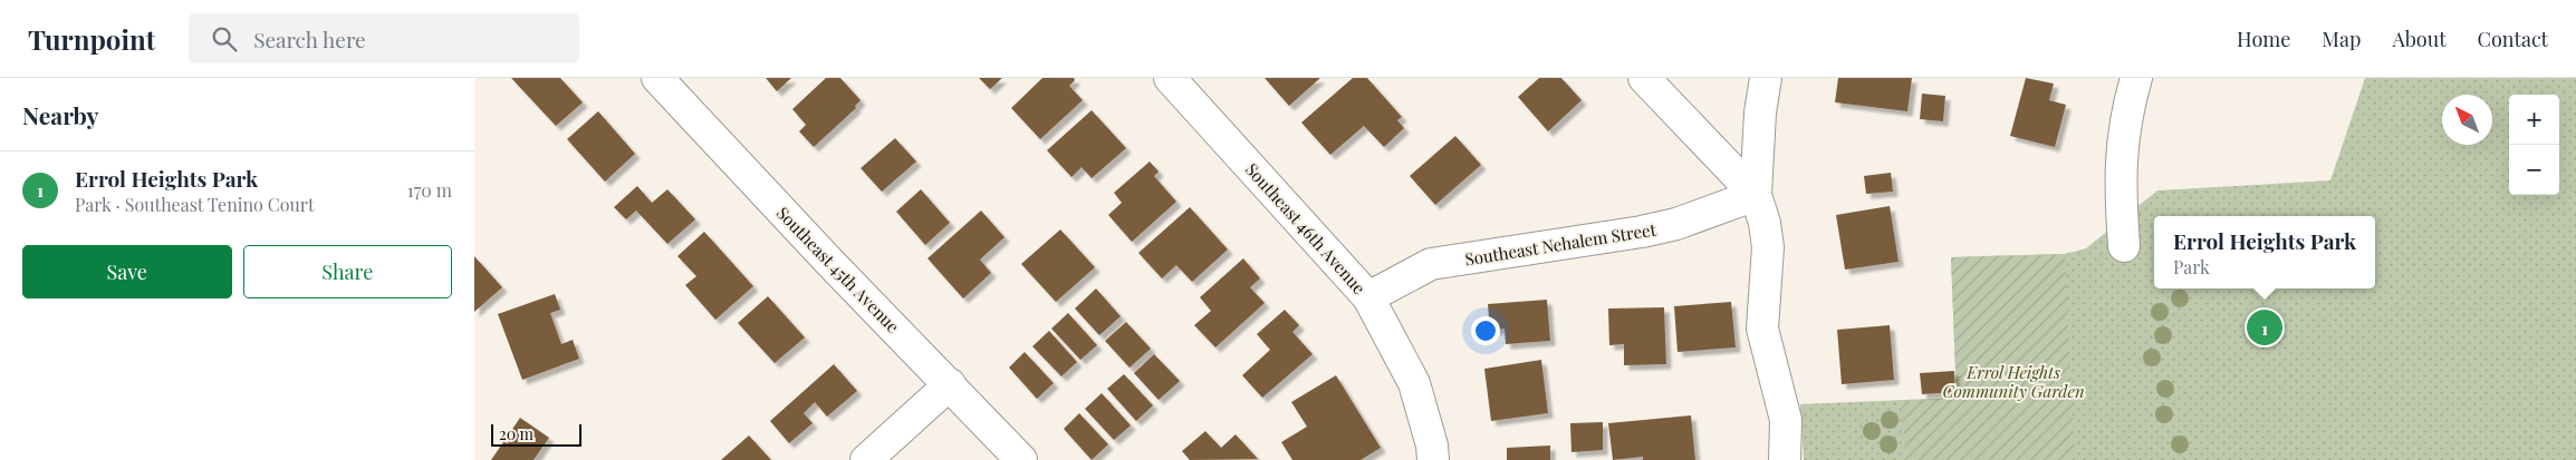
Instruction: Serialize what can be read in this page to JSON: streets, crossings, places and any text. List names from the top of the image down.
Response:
{
  "streets": {
    "street": ["Southeast 46th Avenue", "Southeast Nehalem Street", "Southeast 45th Avenue"]
  },
  "crossings": [
    ["Southeast 46th Avenue", "Southeast Nehalem Street"]
  ],
  "parks": ["Errol Heights Community Garden"],
  "scale_bar": "20 m",
  "north": "top left",
  "page": {
    "header": "Turnpoint",
    "search": "Search here",
    "nav": [
      "Home",
      "Map",
      "About",
      "Contact"
    ],
    "heading": "Nearby",
    "map_buttons": ["+", "−"],
    "list": [
      {
        "mark": "1",
        "name": "Errol Heights Park",
        "note": "Park · Southeast Tenino Court",
        "value": "170 m"
      }
    ],
    "popup": ["Errol Heights Park", "Park"],
    "buttons": ["Save", "Share"],
    "pins": "1",
    "scale": "20 m"
  }
}
